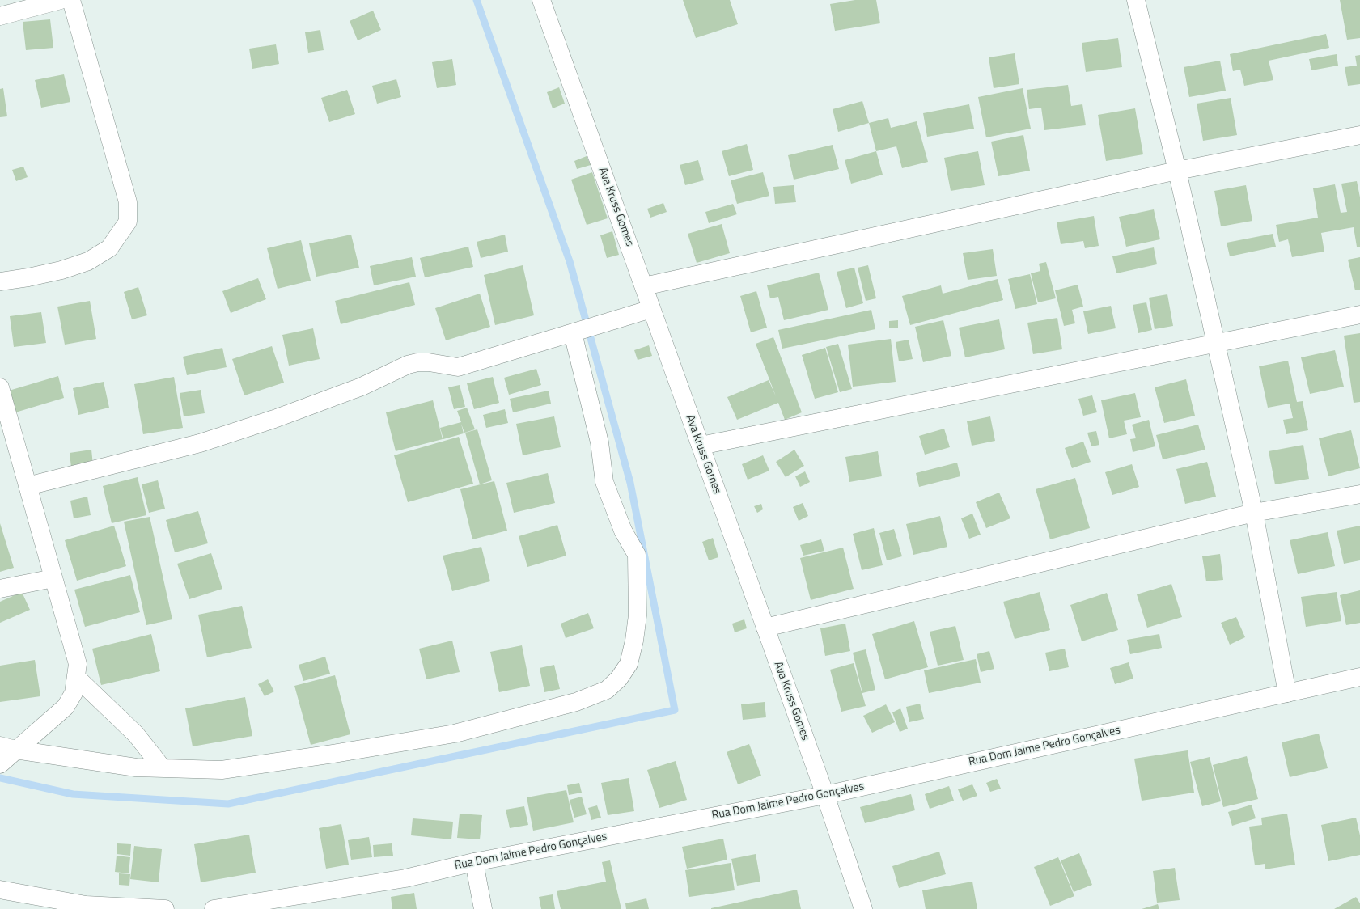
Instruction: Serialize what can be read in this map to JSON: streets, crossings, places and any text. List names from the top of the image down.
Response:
{
  "streets": {
    "street": ["Ava Kruss Gomes", "Rua Dom Jaime Pedro Gonçalves"]
  },
  "crossings": [
    ["Ava Kruss Gomes", "Rua Dom Jaime Pedro Gonçalves"]
  ]
}
